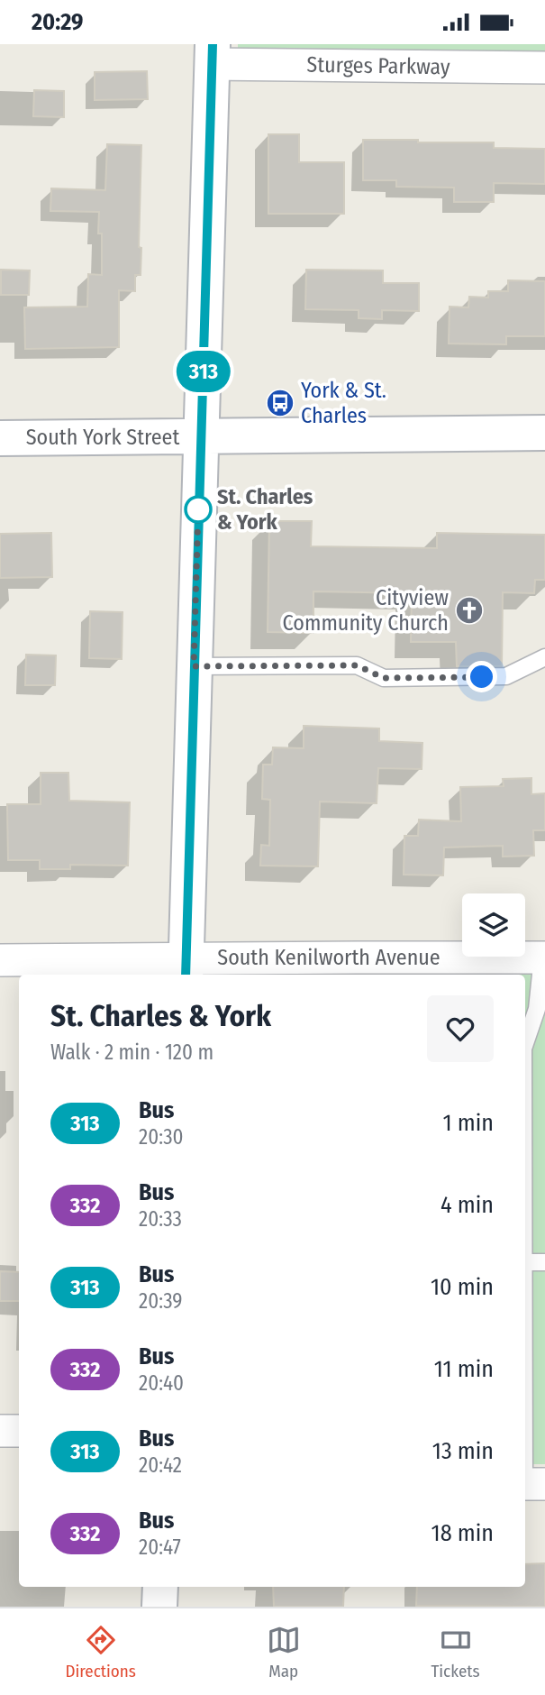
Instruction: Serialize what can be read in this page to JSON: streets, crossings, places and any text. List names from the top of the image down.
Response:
{
  "streets": {
    "main road": ["South York Street"],
    "street": ["Sturges Parkway", "South Kenilworth Avenue"]
  },
  "places": {
    "bus stop": ["York & St. Charles"],
    "other": ["St. Charles & York"],
    "church": ["Cityview Community Church"]
  },
  "lines": ["bus line 313"],
  "page": {
    "status": "20:29",
    "on_map": "313",
    "heading": ["St. Charles & York", "Walk · 2 min · 120 m"],
    "list": [
      {
        "mark": "313",
        "name": "Bus",
        "note": "20:30",
        "value": "1 min"
      },
      {
        "mark": "332",
        "name": "Bus",
        "note": "20:33",
        "value": "4 min"
      },
      {
        "mark": "313",
        "name": "Bus",
        "note": "20:39",
        "value": "10 min"
      },
      {
        "mark": "332",
        "name": "Bus",
        "note": "20:40",
        "value": "11 min"
      },
      {
        "mark": "313",
        "name": "Bus",
        "note": "20:42",
        "value": "13 min"
      },
      {
        "mark": "332",
        "name": "Bus",
        "note": "20:47",
        "value": "18 min"
      }
    ],
    "tabs": ["Directions", "Map", "Tickets"]
  }
}
